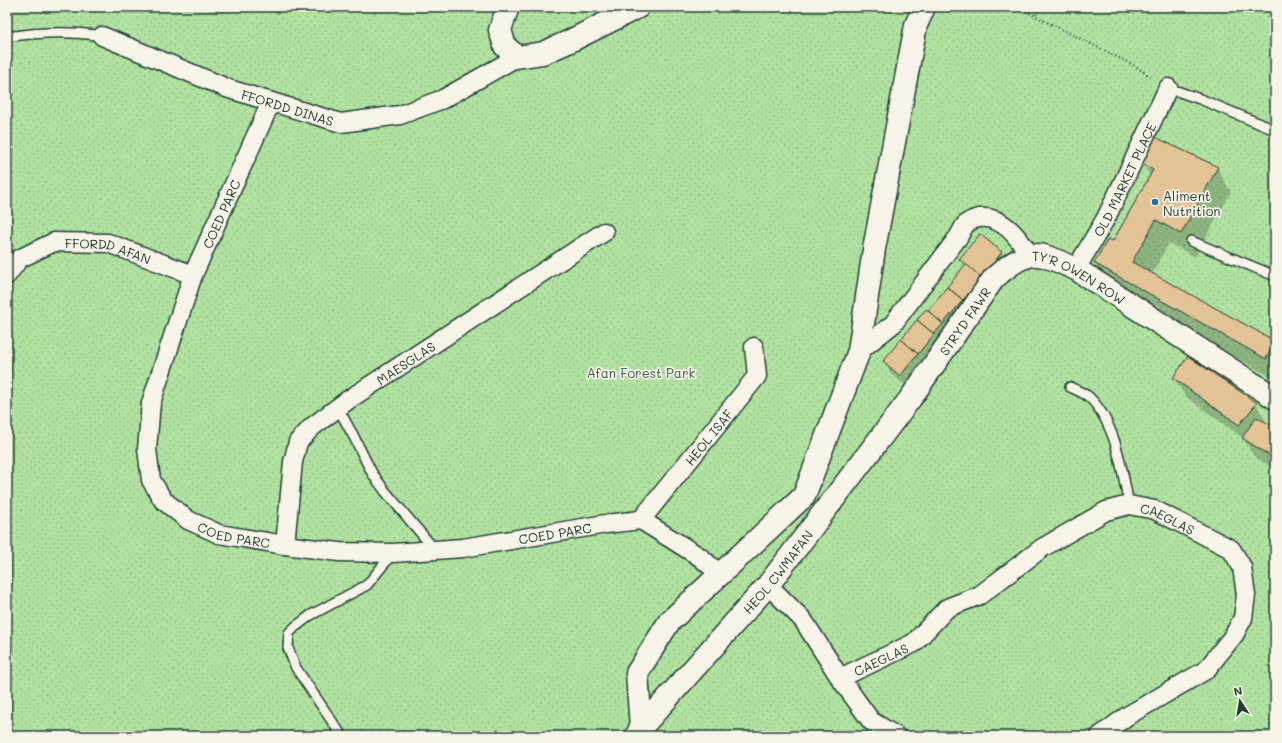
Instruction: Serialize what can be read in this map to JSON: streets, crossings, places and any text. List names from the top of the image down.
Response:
{
  "streets": {
    "street": [
      "FFORDD DINAS",
      "OLD MARKET PLACE",
      "COED PARC",
      "FFORDD AFAN",
      "TY'R OWEN ROW",
      "STRYD FAWR",
      "MAESGLAS",
      "HEOL ISAF",
      "CAEGLAS",
      "HEOL CWMAFAN"
    ]
  },
  "crossings": [
    ["FFORDD DINAS", "COED PARC"],
    ["OLD MARKET PLACE", "TY'R OWEN ROW"],
    ["COED PARC", "FFORDD AFAN"],
    ["COED PARC", "MAESGLAS"],
    ["COED PARC", "HEOL ISAF"],
    ["TY'R OWEN ROW", "STRYD FAWR"],
    ["STRYD FAWR", "HEOL CWMAFAN"],
    ["CAEGLAS", "HEOL CWMAFAN"]
  ],
  "parks": ["Afan Forest Park"],
  "places": ["Aliment Nutrition"],
  "north": "top"
}
